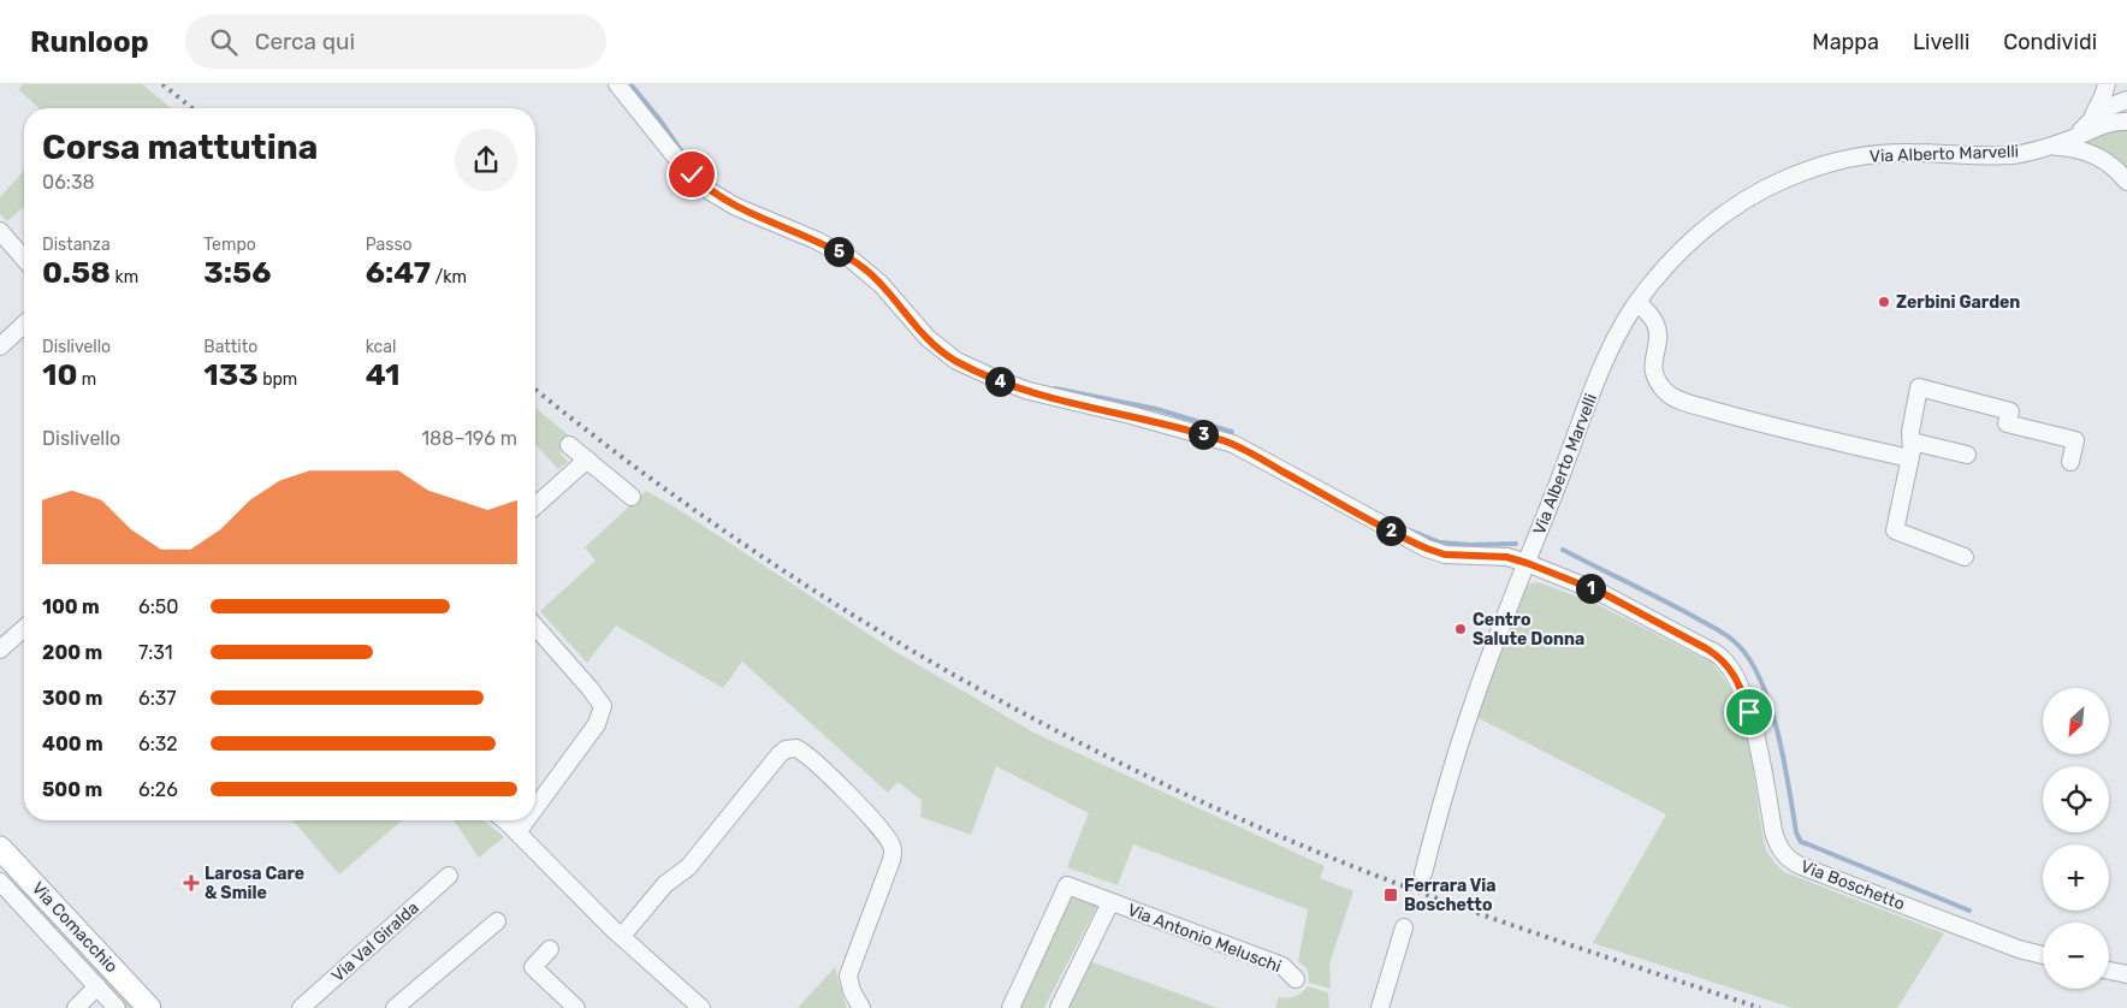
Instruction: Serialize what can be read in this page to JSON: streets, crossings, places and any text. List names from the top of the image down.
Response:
{
  "streets": {
    "main road": ["Via Comacchio"],
    "street": [
      "Via Alberto Marvelli",
      "Via Boschetto",
      "Via Antonio Meluschi",
      "Via Val Giralda"
    ]
  },
  "crossings": [
    ["Via Alberto Marvelli", "Via Boschetto"]
  ],
  "places": {
    "other": ["Zerbini Garden", "Centro Salute Donna"],
    "health": ["Larosa Care & Smile"],
    "transit": ["Ferrara Via Boschetto"]
  },
  "north": "bottom left",
  "page": {
    "header": "Runloop",
    "search": "Cerca qui",
    "nav": ["Mappa", "Livelli", "Condividi"],
    "heading": ["Corsa mattutina", "06:38"],
    "stats": [
      ["Distanza", "0.58 km"],
      ["Tempo", "3:56"],
      ["Passo", "6:47 /km"],
      ["Dislivello", "10 m"],
      ["Battito", "133 bpm"],
      ["kcal", "41"]
    ],
    "pins": [
      "5",
      "4",
      "3",
      "2",
      "1"
    ],
    "chart": ["Dislivello", "188–196 m"],
    "list": [
      {
        "name": "100 m",
        "note": "6:50"
      },
      {
        "name": "200 m",
        "note": "7:31"
      },
      {
        "name": "300 m",
        "note": "6:37"
      },
      {
        "name": "400 m",
        "note": "6:32"
      },
      {
        "name": "500 m",
        "note": "6:26"
      }
    ],
    "map_buttons": ["+", "−"]
  }
}
